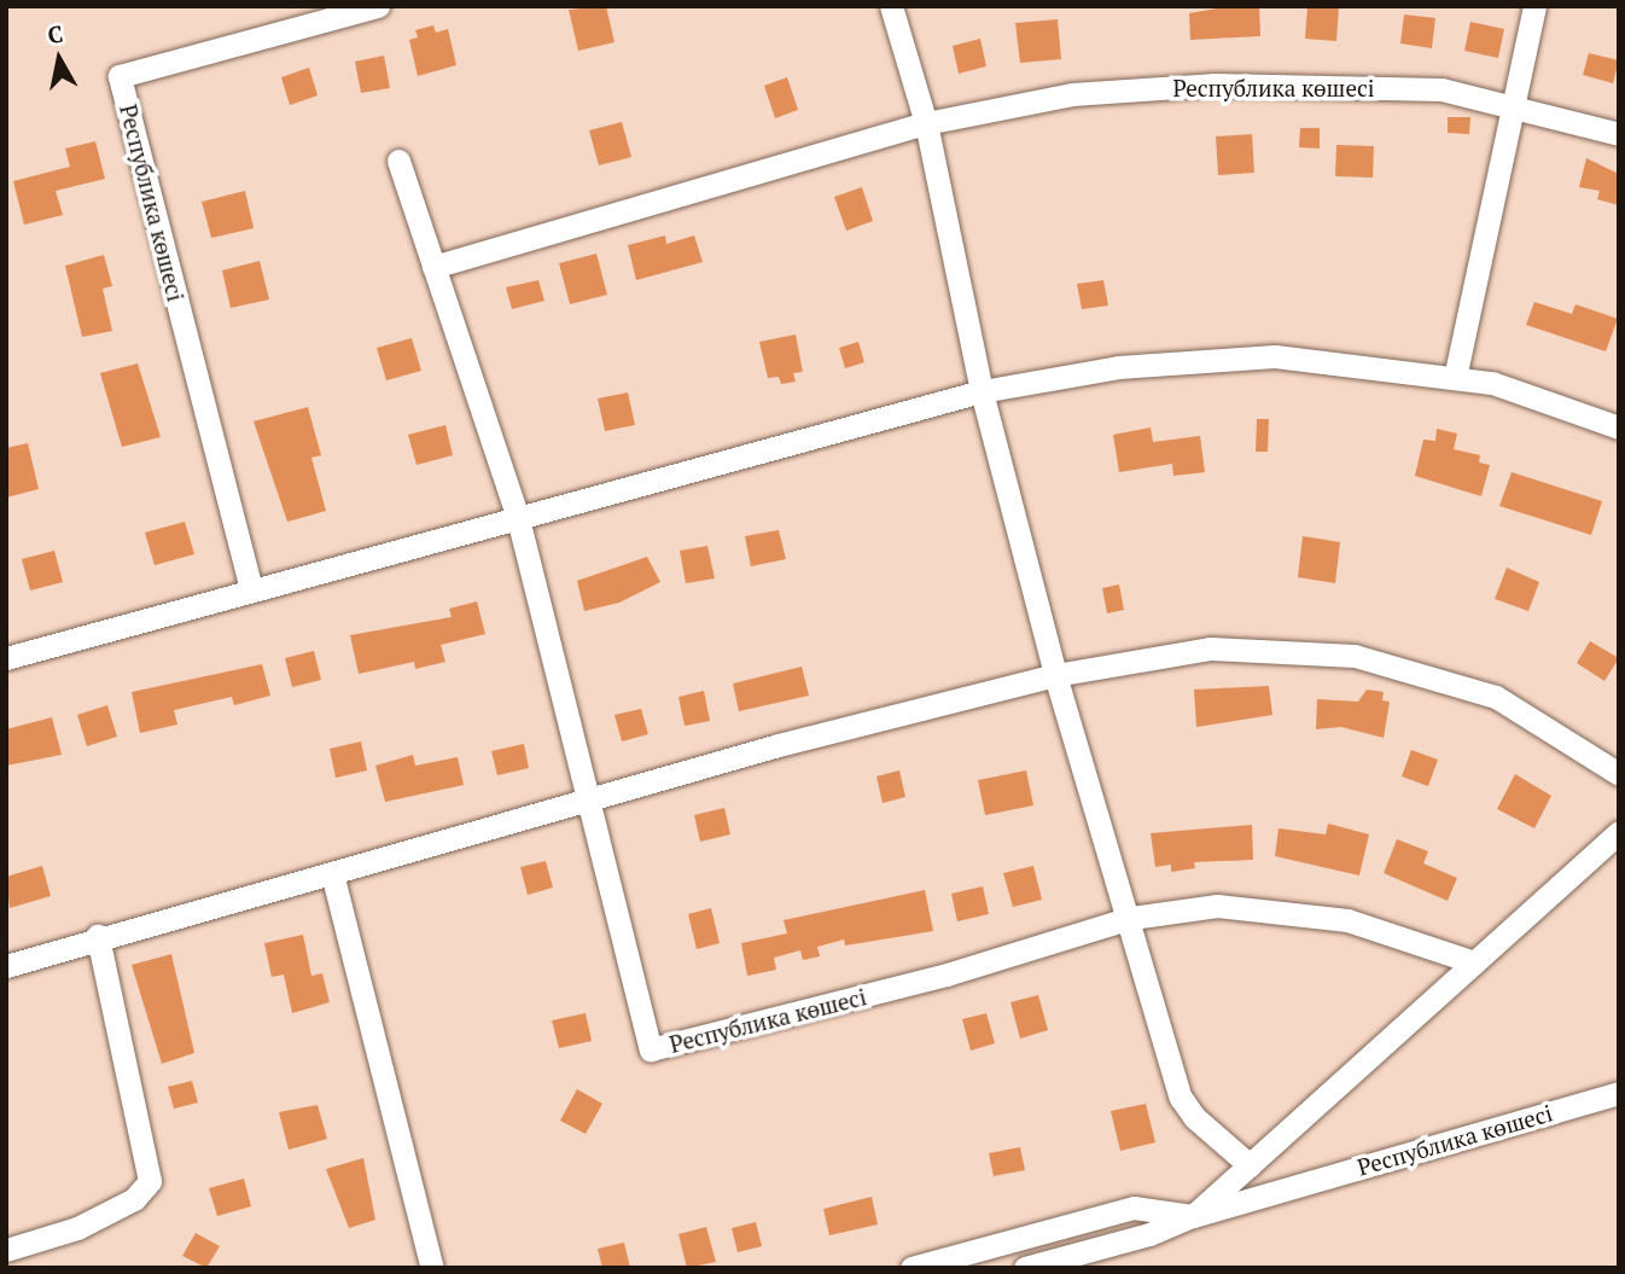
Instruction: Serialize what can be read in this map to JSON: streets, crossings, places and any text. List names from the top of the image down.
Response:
{
  "streets": {
    "street": ["Республика көшесі"]
  },
  "north": "top"
}
